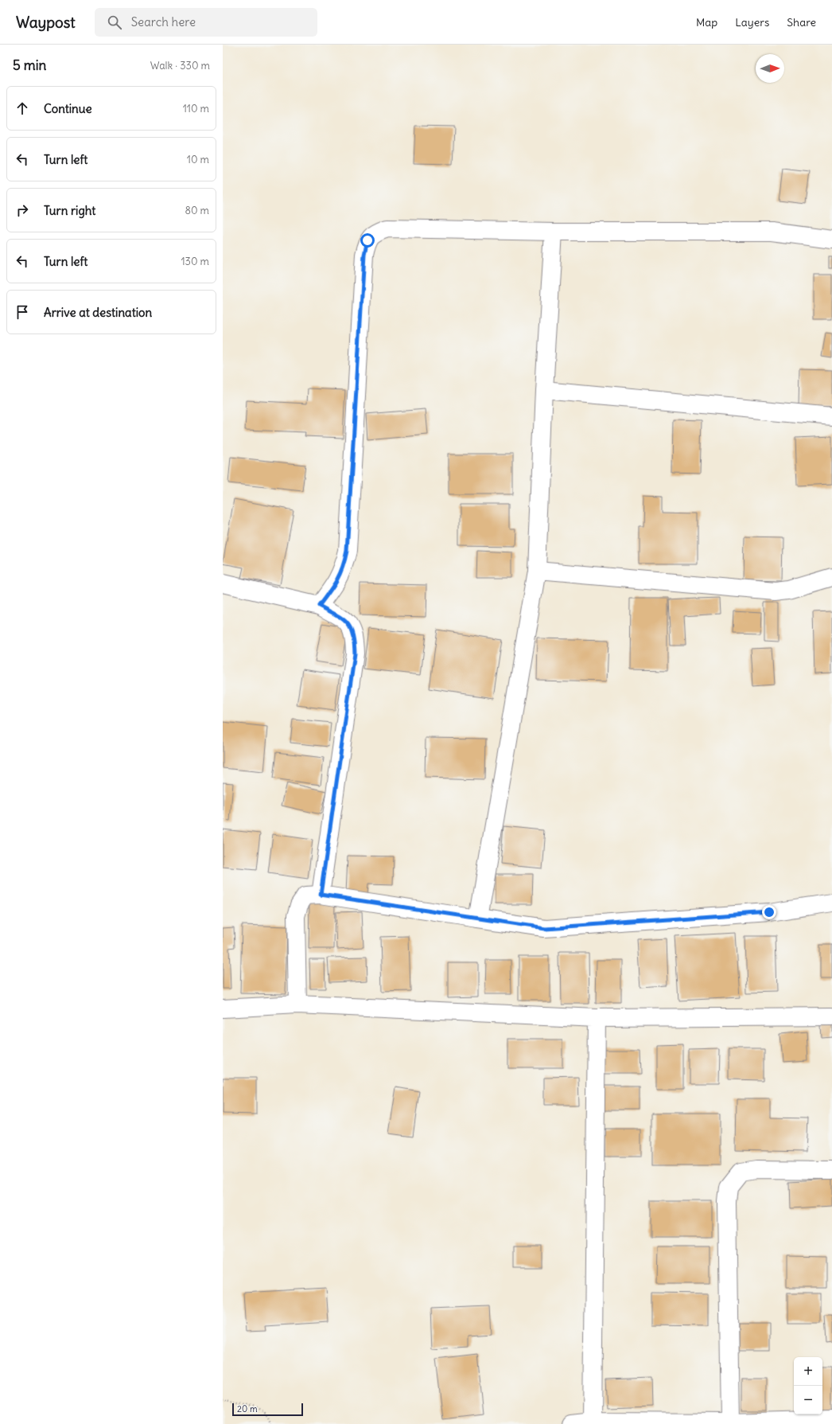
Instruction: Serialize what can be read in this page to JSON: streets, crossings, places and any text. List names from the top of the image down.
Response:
{
  "scale_bar": "20 m",
  "north": "right",
  "page": {
    "header": "Waypost",
    "search": "Search here",
    "nav": ["Map", "Layers", "Share"],
    "heading": ["5 min", "Walk · 330 m"],
    "list": [
      ["Continue", "110 m"],
      ["Turn left", "10 m"],
      ["Turn right", "80 m"],
      ["Turn left", "130 m"],
      "Arrive at destination"
    ],
    "map_buttons": ["+", "−"],
    "scale": "20 m"
  }
}
